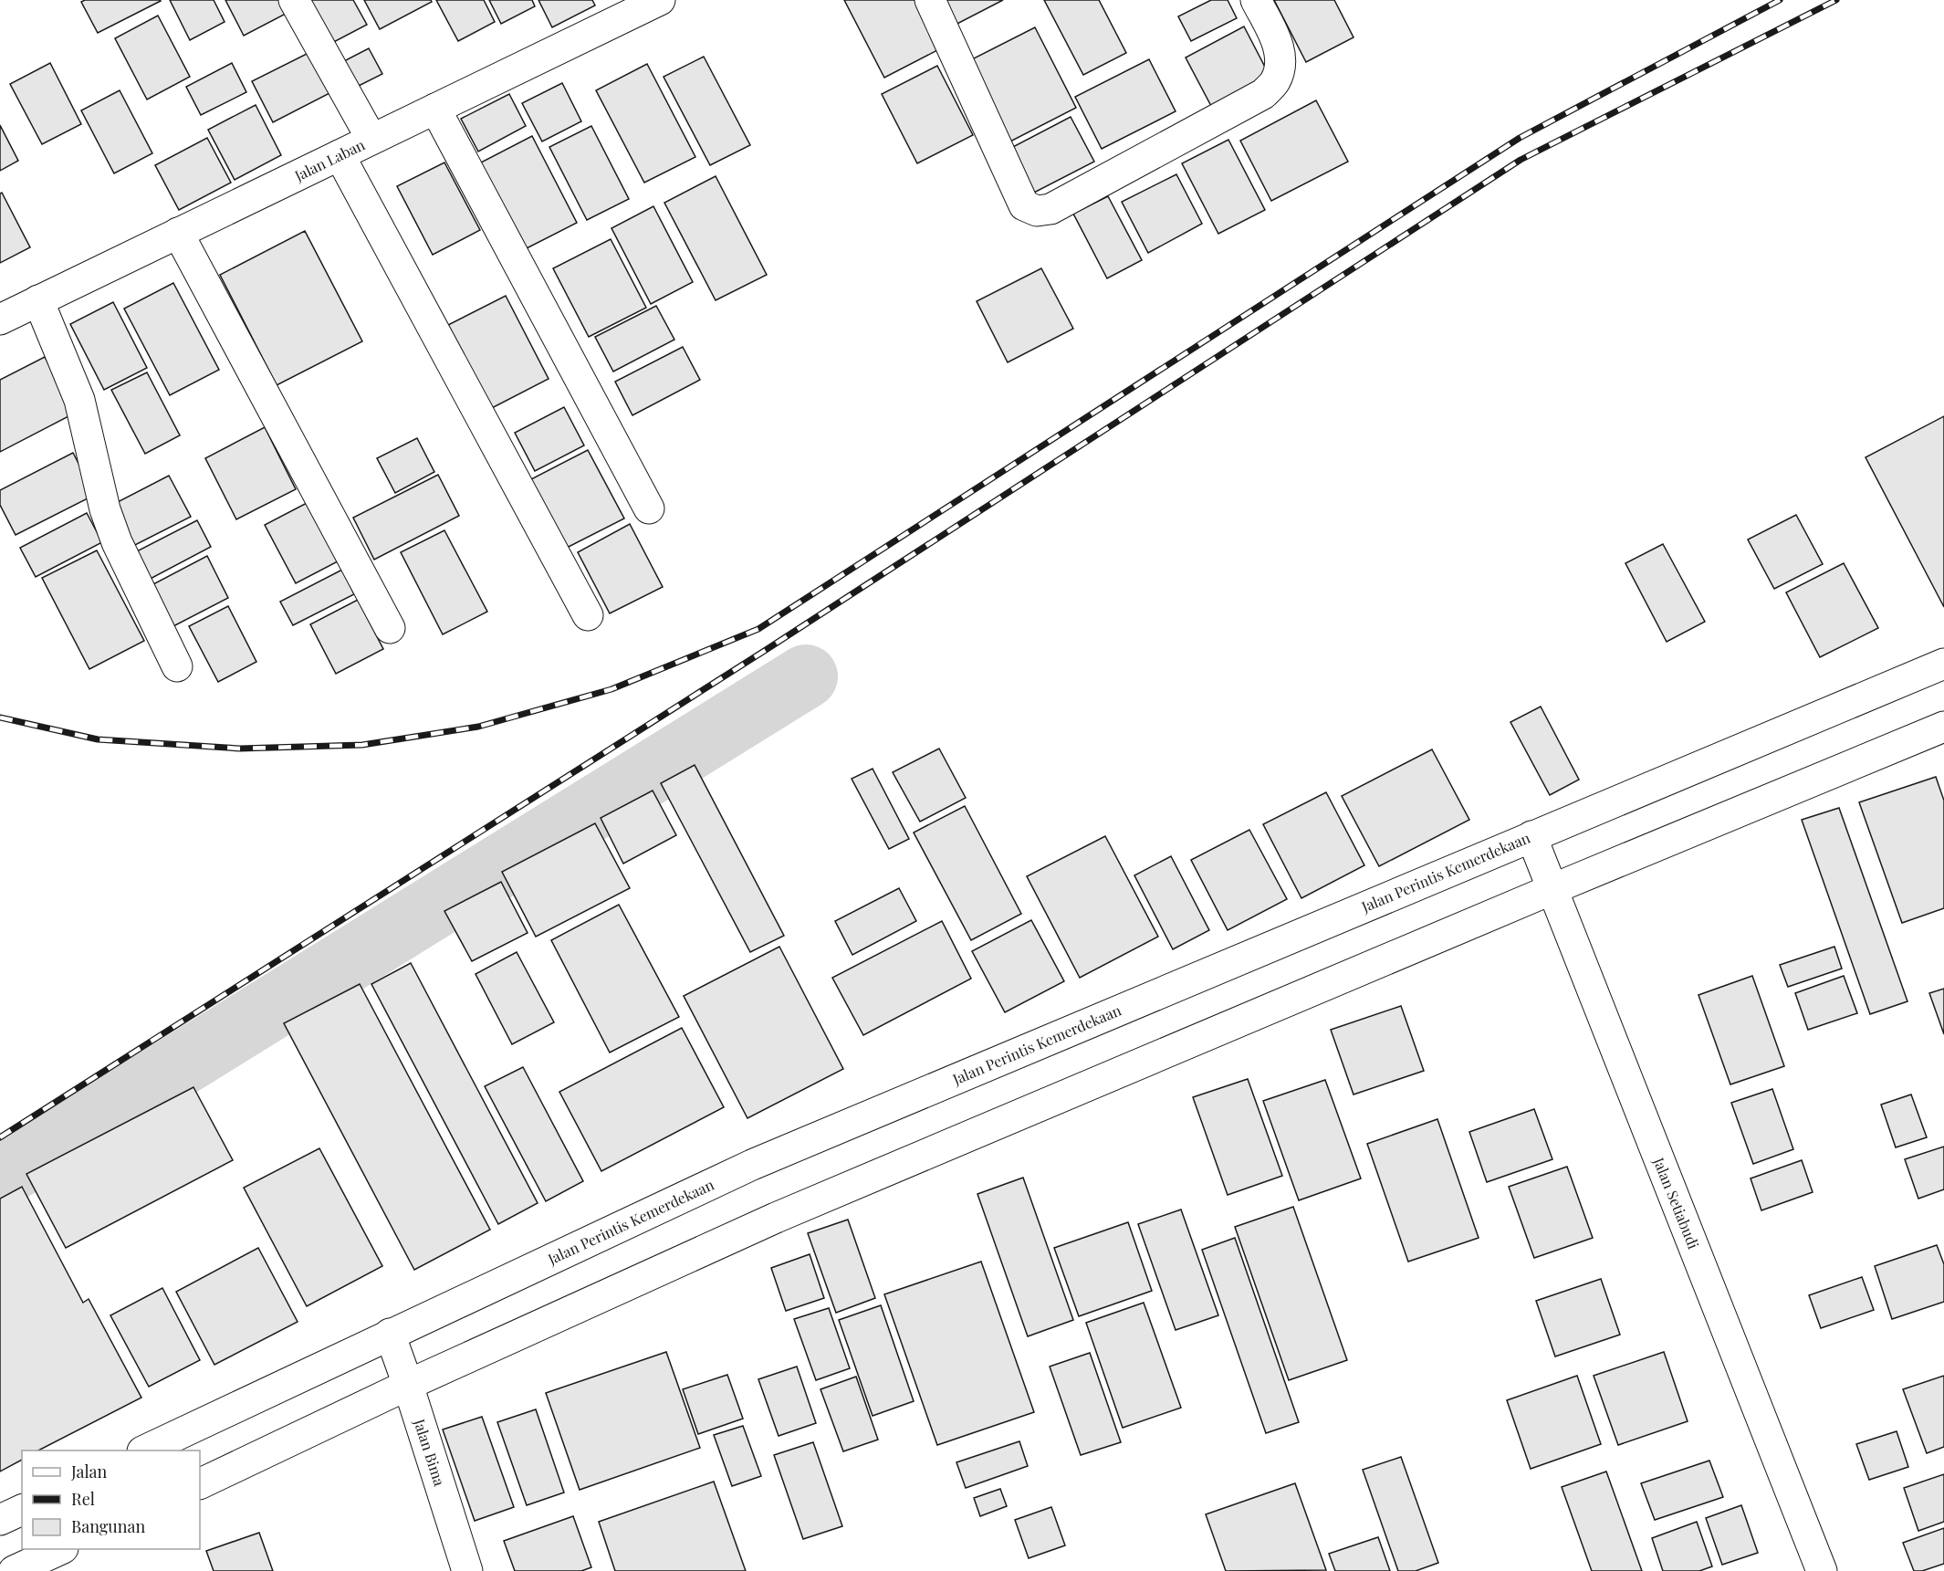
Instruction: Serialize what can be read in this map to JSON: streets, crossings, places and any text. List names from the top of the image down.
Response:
{
  "streets": {
    "street": [
      "Jalan Laban",
      "Jalan Perintis Kemerdekaan",
      "Jalan Setiabudi",
      "Jalan Bima"
    ]
  },
  "crossings": [
    ["Jalan Perintis Kemerdekaan", "Jalan Setiabudi"],
    ["Jalan Perintis Kemerdekaan", "Jalan Bima"]
  ],
  "legend": ["Jalan", "Rel", "Bangunan"]
}
